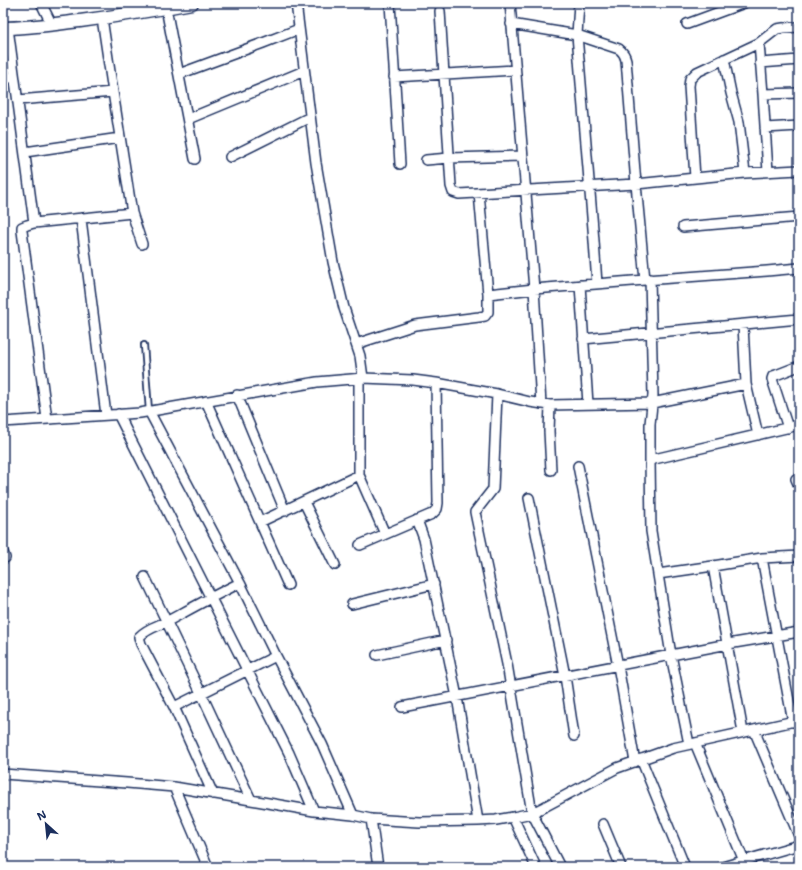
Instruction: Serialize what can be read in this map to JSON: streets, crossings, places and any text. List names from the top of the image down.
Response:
{
  "north": "top left"
}
